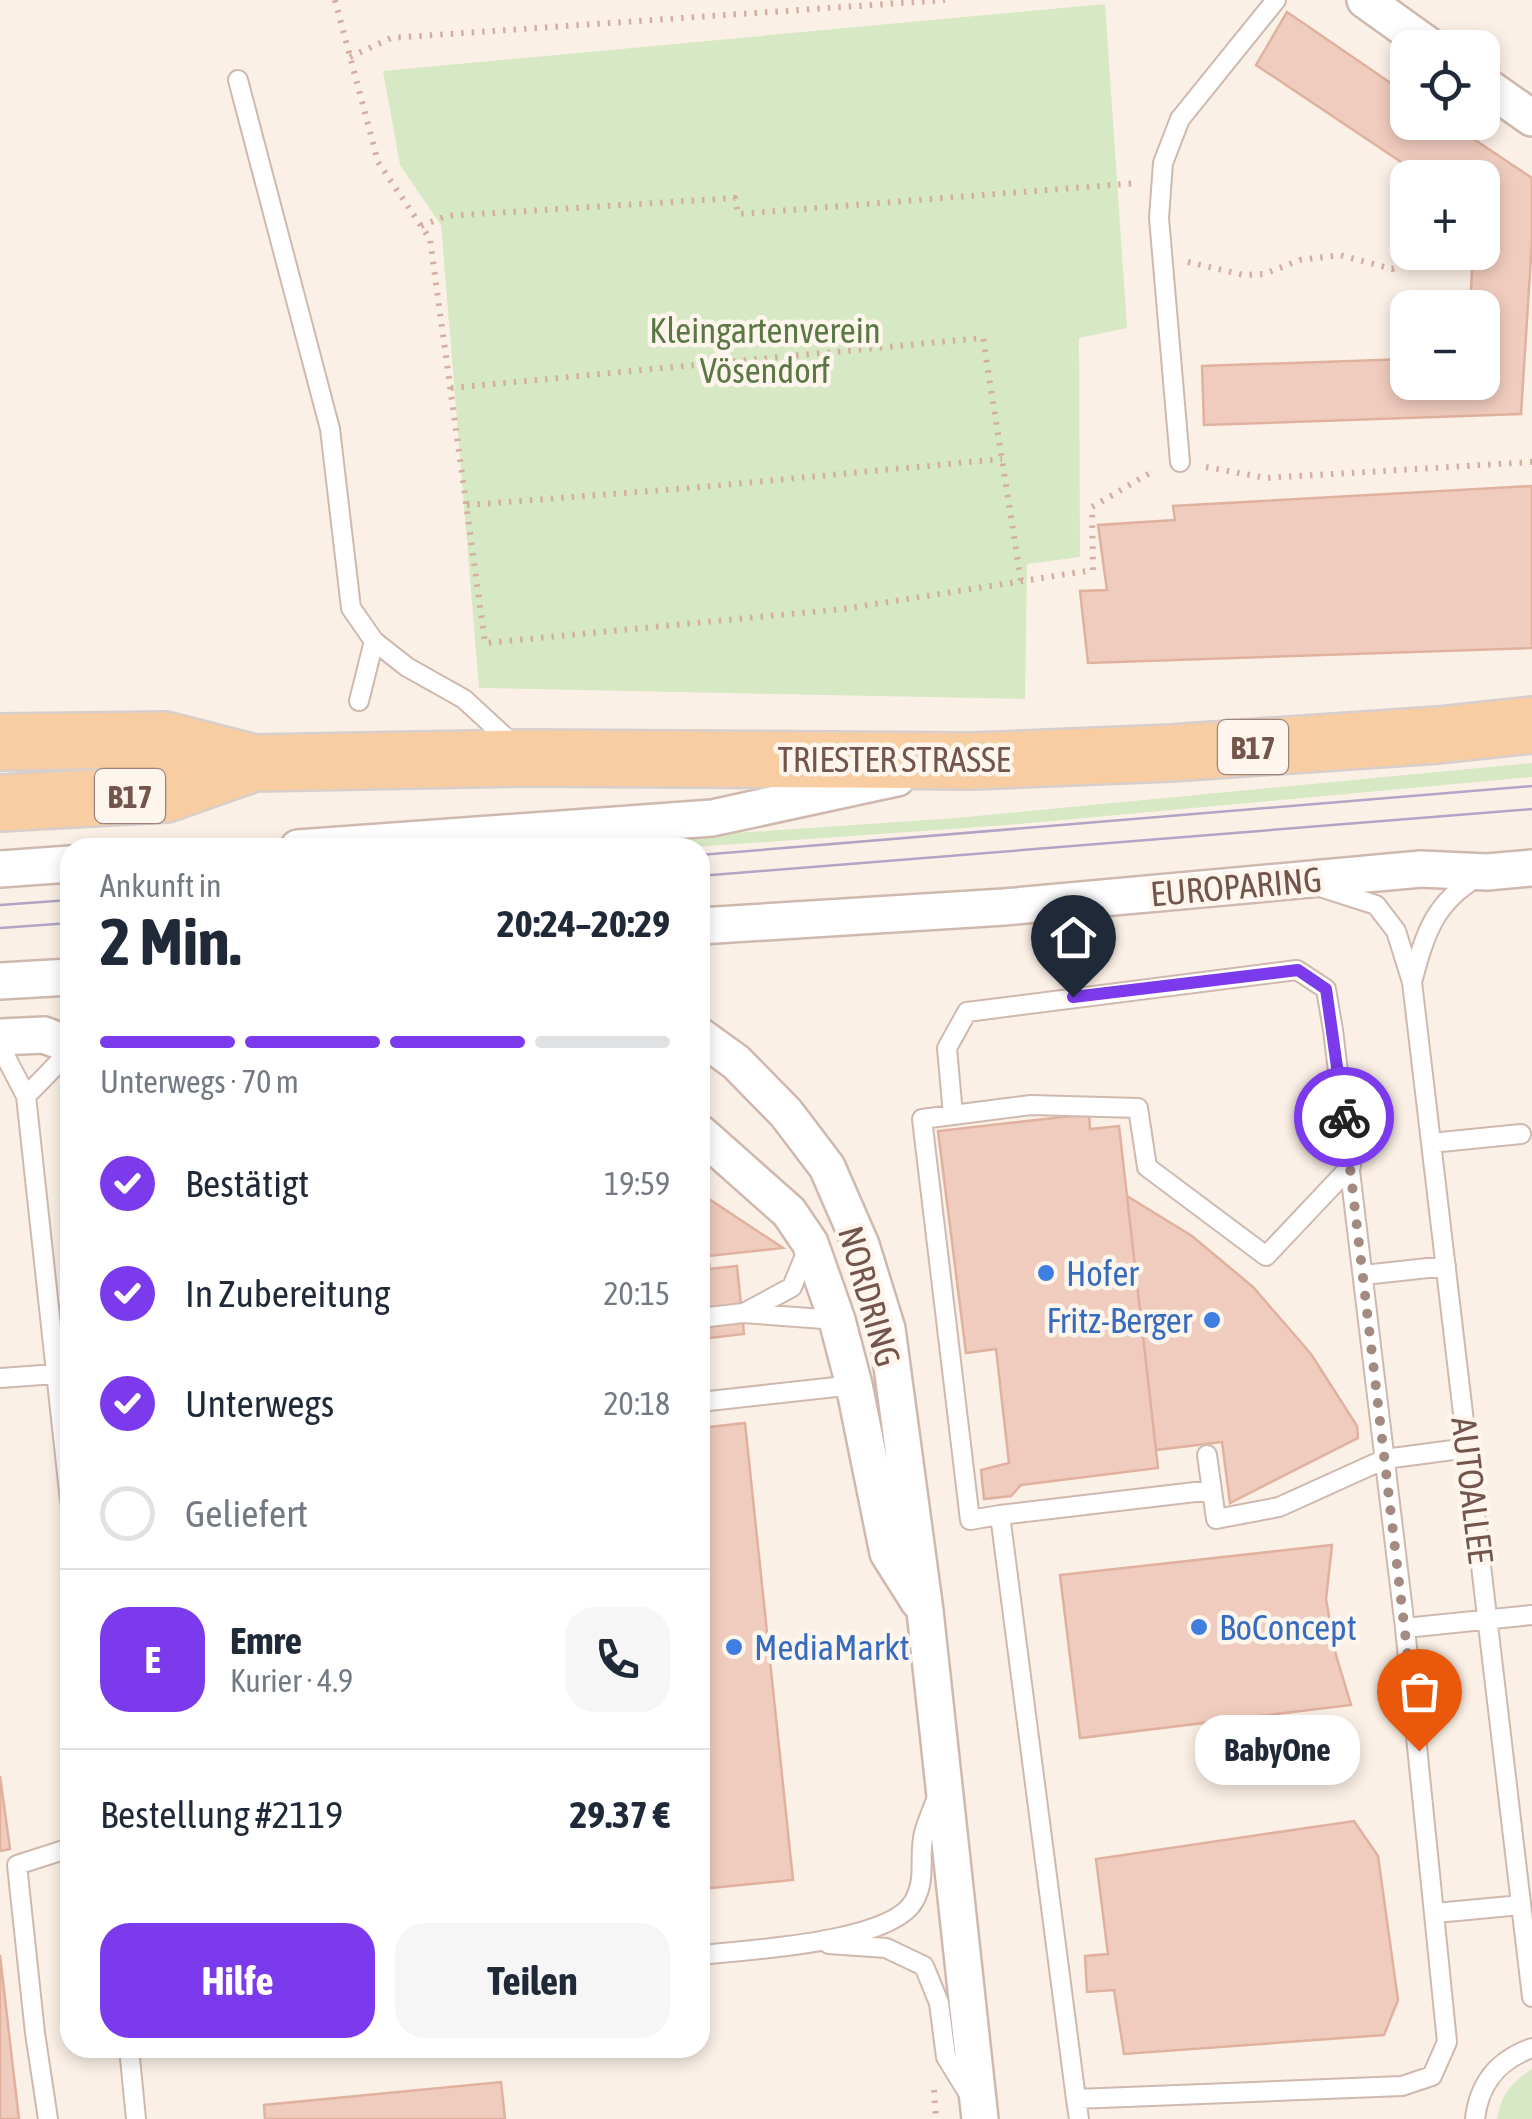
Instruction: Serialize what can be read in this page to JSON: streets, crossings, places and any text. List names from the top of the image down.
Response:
{
  "streets": {
    "main road": ["B17", "TRIESTER STRASSE"],
    "street": ["EUROPARING", "NORDRING"],
    "lane": ["AUTOALLEE"]
  },
  "crossings": [
    ["EUROPARING", "AUTOALLEE"]
  ],
  "parks": ["Kleingartenverein Vösendorf"],
  "places": [
    "Hofer",
    "Fritz-Berger",
    "BoConcept",
    "MediaMarkt",
    "BabyOne"
  ],
  "page": {
    "map_buttons": ["+", "−"],
    "heading": ["2 Min.", "Ankunft in", "20:24–20:29"],
    "panel": [
      "Emre",
      "Kurier · 4.9",
      "Bestellung #2119",
      "29.37 €"
    ],
    "bar": "Unterwegs · 70 m",
    "list": [
      ["Bestätigt", "19:59"],
      ["In Zubereitung", "20:15"],
      ["Unterwegs", "20:18"],
      "Geliefert"
    ],
    "round": "E",
    "bubble": "BabyOne",
    "buttons": ["Hilfe", "Teilen"]
  }
}
